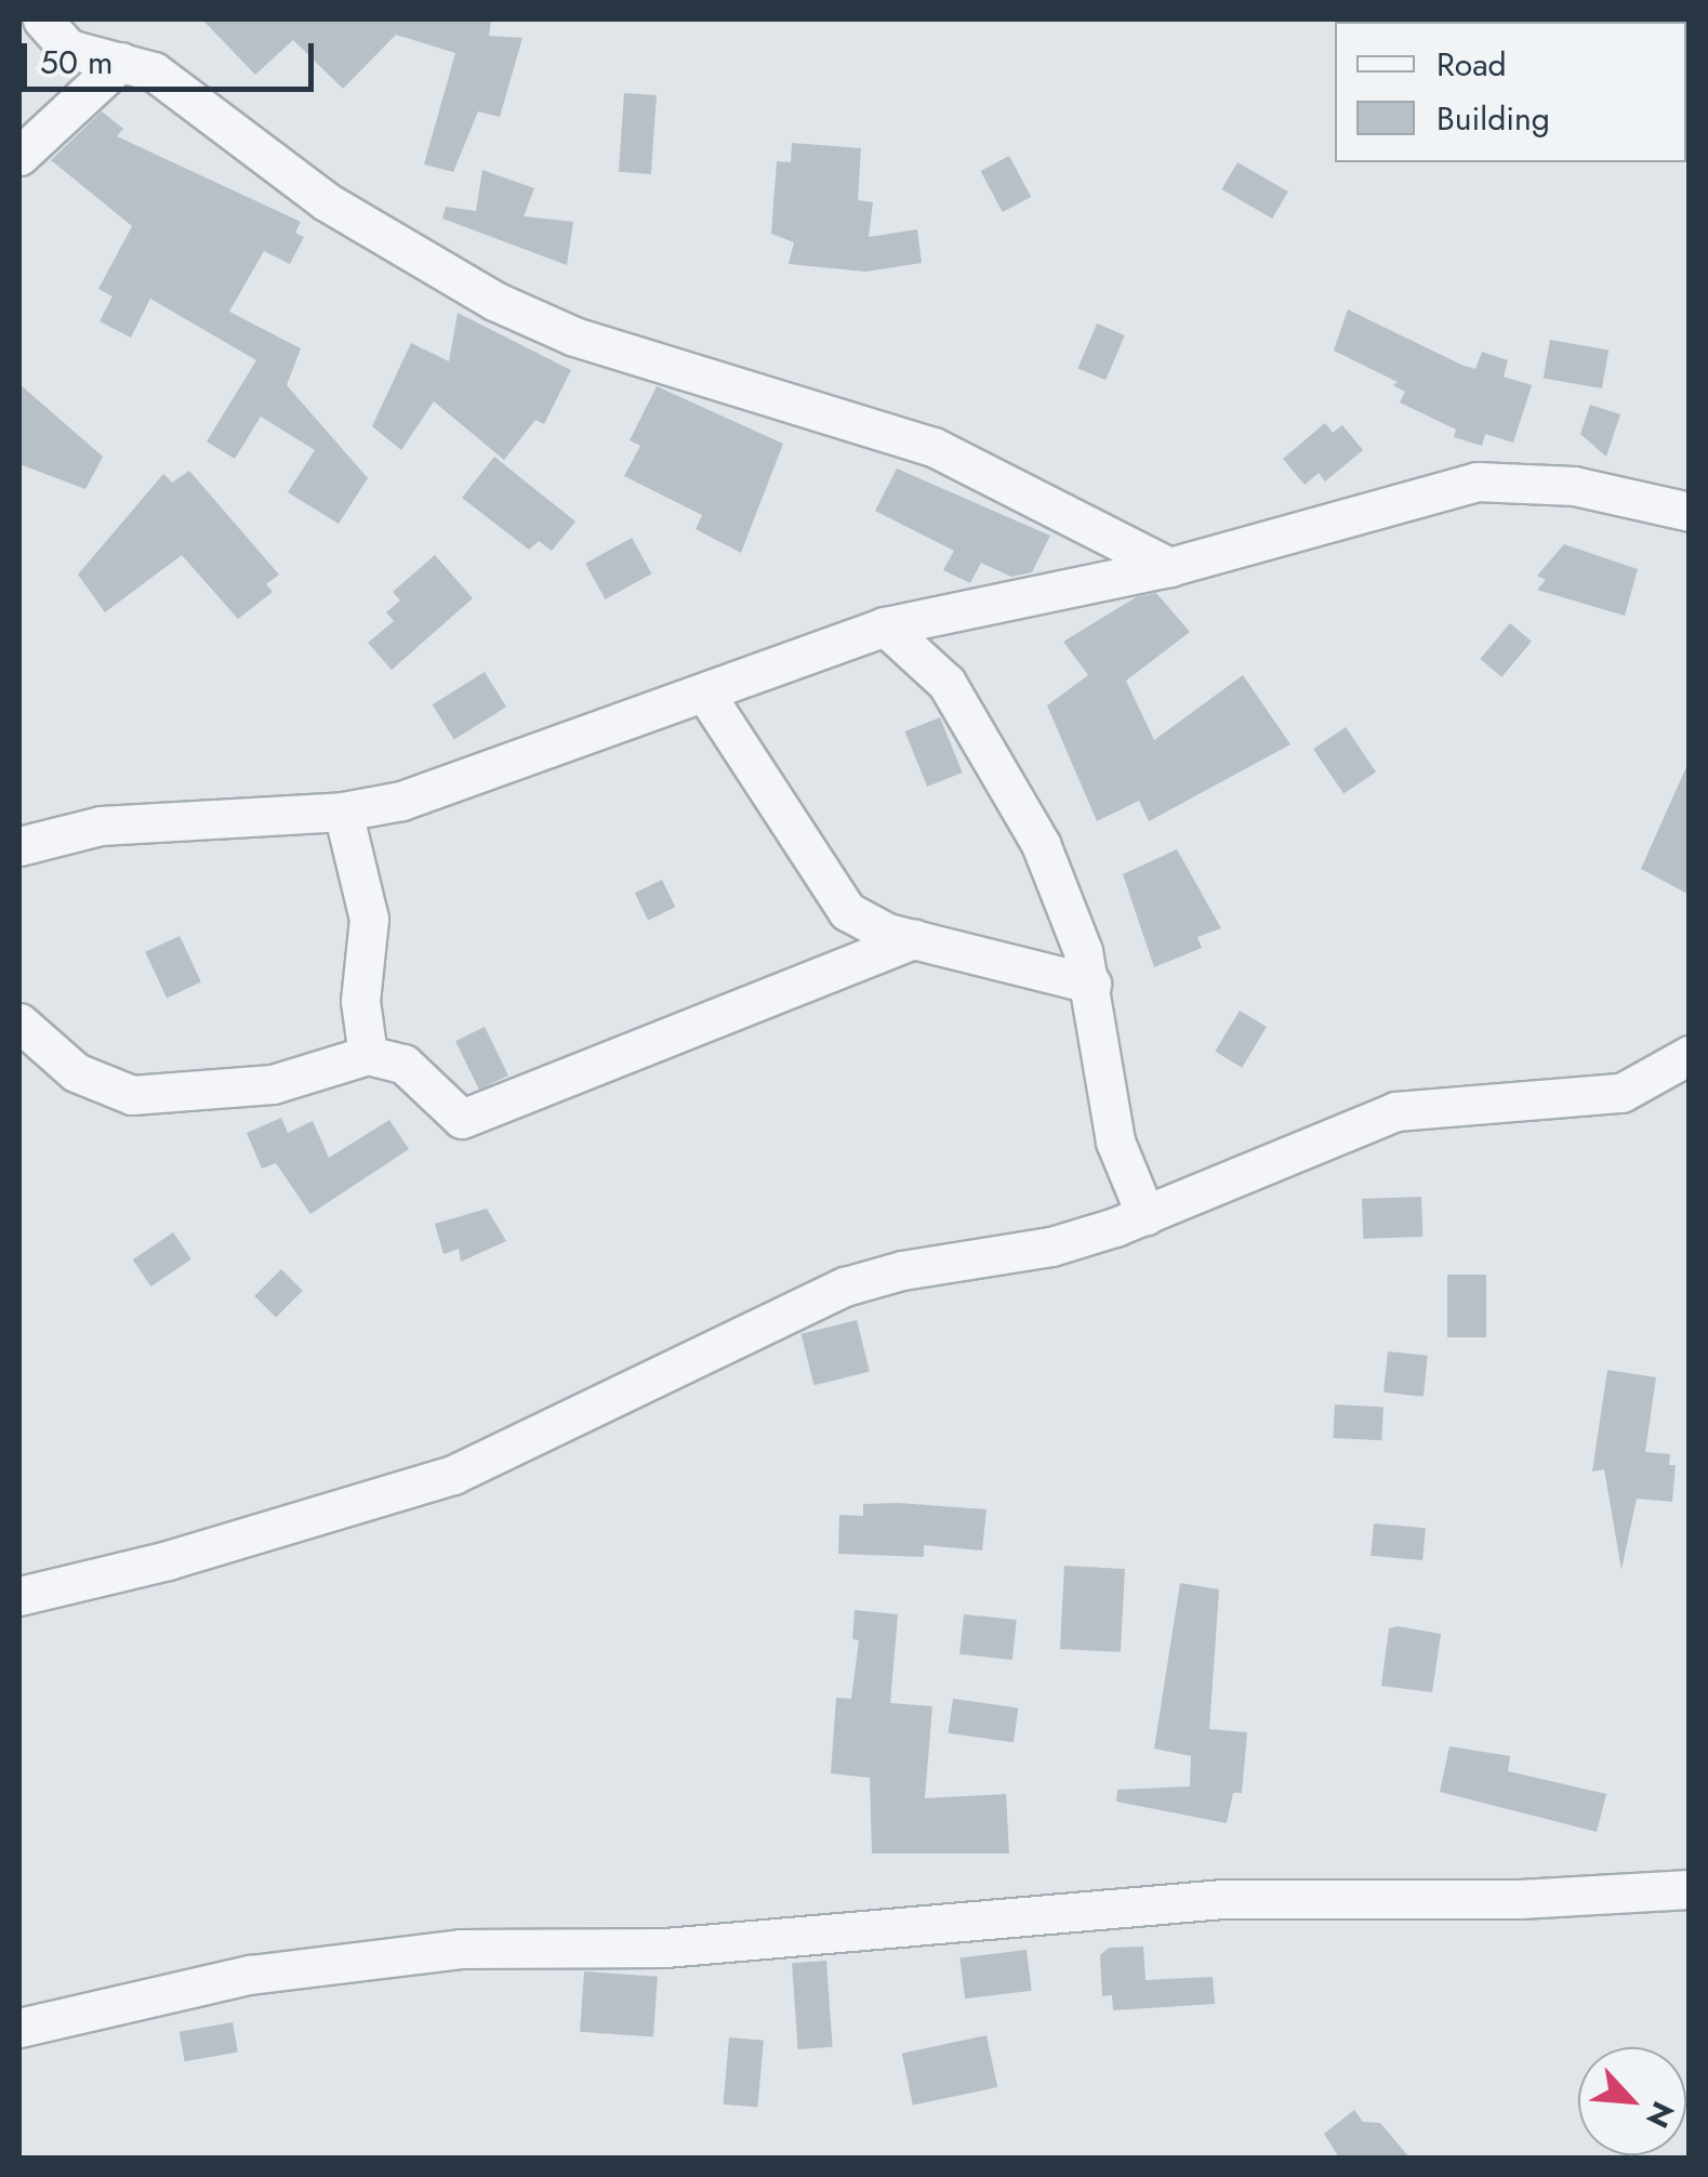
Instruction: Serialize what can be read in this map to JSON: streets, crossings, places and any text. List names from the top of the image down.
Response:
{
  "legend": ["Road", "Building"],
  "scale_bar": "50 m",
  "north": "bottom right"
}
